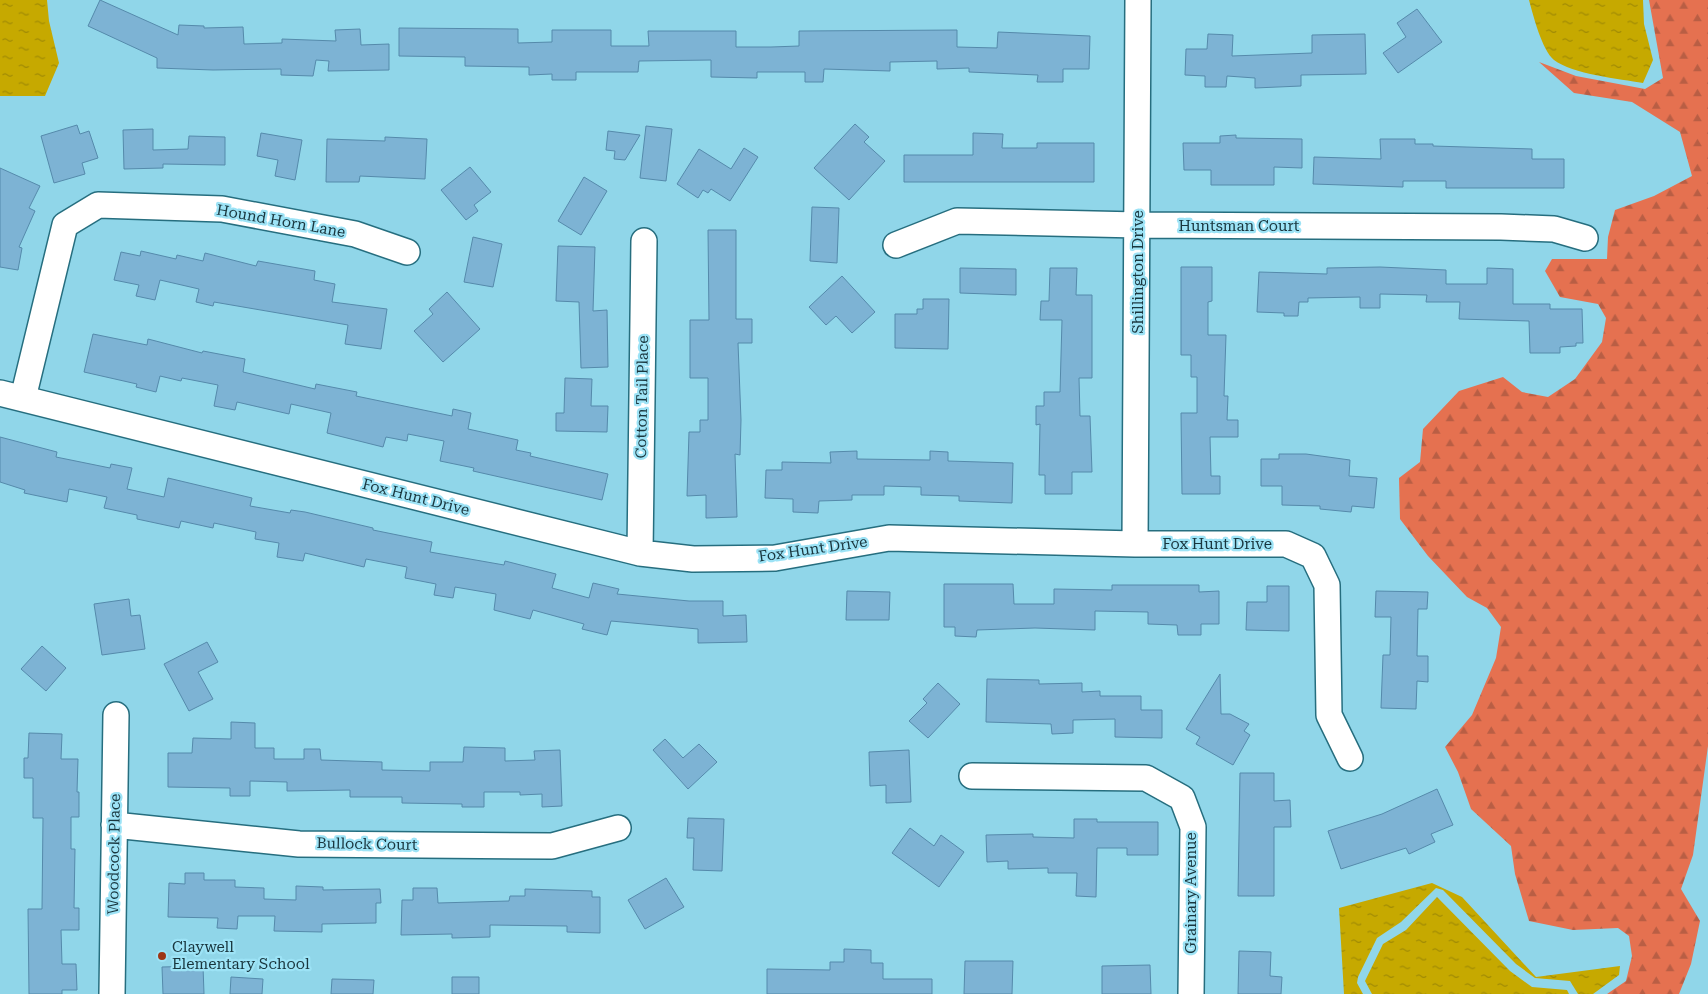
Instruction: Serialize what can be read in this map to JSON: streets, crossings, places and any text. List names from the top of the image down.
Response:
{
  "streets": {
    "street": [
      "Hound Horn Lane",
      "Huntsman Court",
      "Shillington Drive",
      "Cotton Tail Place",
      "Fox Hunt Drive",
      "Bullock Court",
      "Woodcock Place",
      "Grainary Avenue"
    ]
  },
  "crossings": [
    ["Hound Horn Lane", "Fox Hunt Drive"],
    ["Huntsman Court", "Shillington Drive"],
    ["Shillington Drive", "Fox Hunt Drive"],
    ["Cotton Tail Place", "Fox Hunt Drive"],
    ["Bullock Court", "Woodcock Place"]
  ],
  "places": ["Claywell Elementary School"]
}
